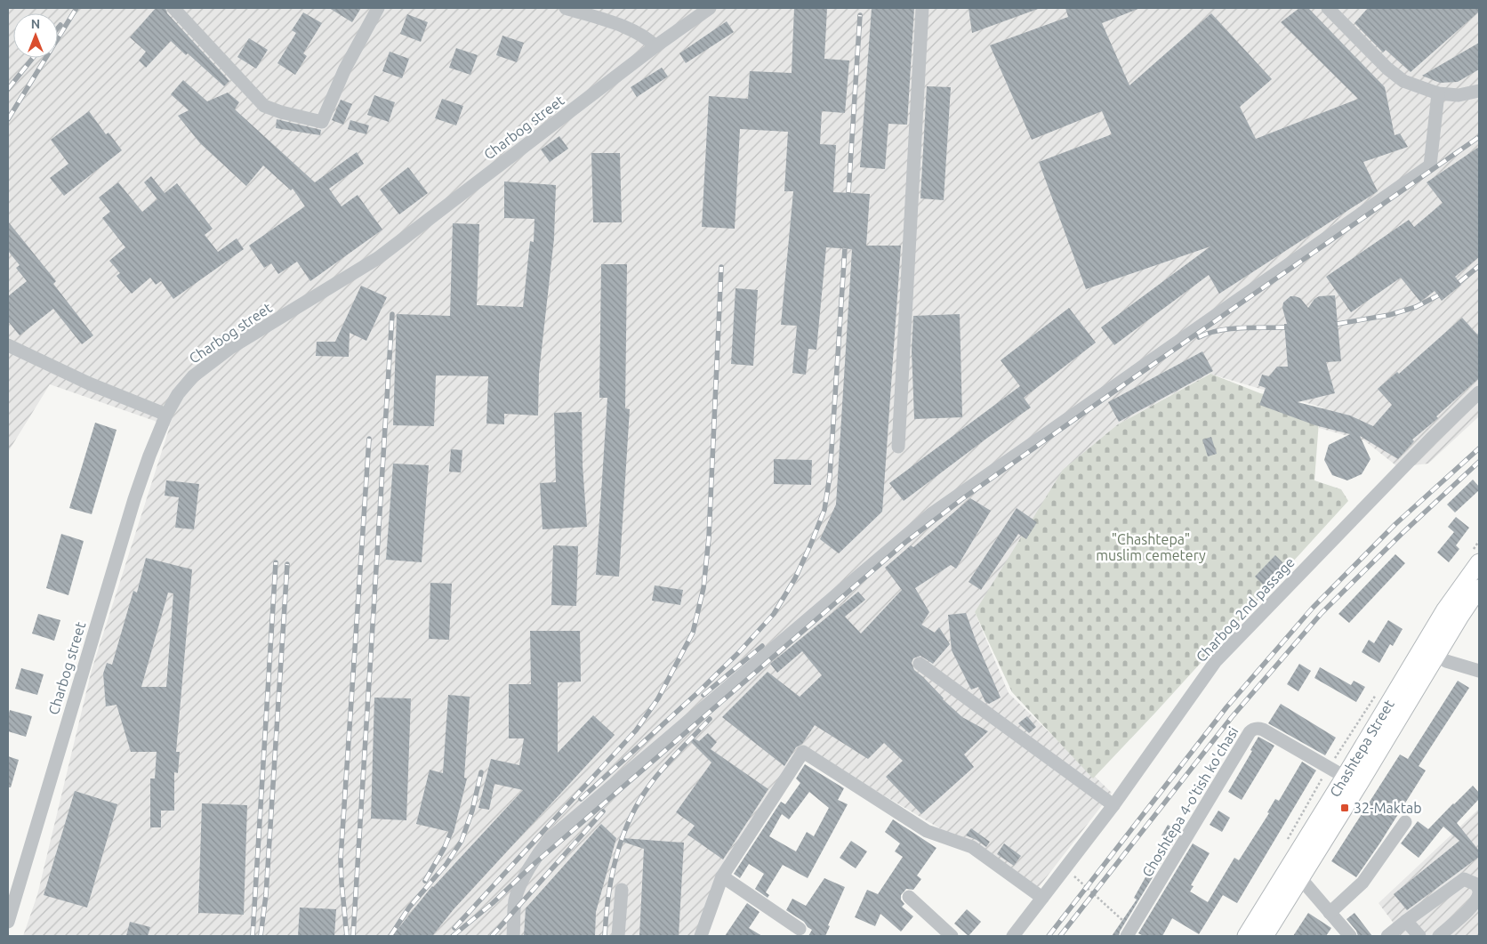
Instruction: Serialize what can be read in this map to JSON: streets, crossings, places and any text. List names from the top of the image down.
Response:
{
  "streets": {
    "main road": ["Chashtepa Street"],
    "street": ["Charbog street", "Charbog 2nd passage", "Choshtepa 4-o'tish ko'chasi"]
  },
  "crossings": [
    ["Chashtepa Street", "Choshtepa 4-o'tish ko'chasi"]
  ],
  "parks": ["\"Chashtepa\" muslim cemetery"],
  "places": {
    "transit": ["32-Maktab"]
  },
  "north": "top"
}
